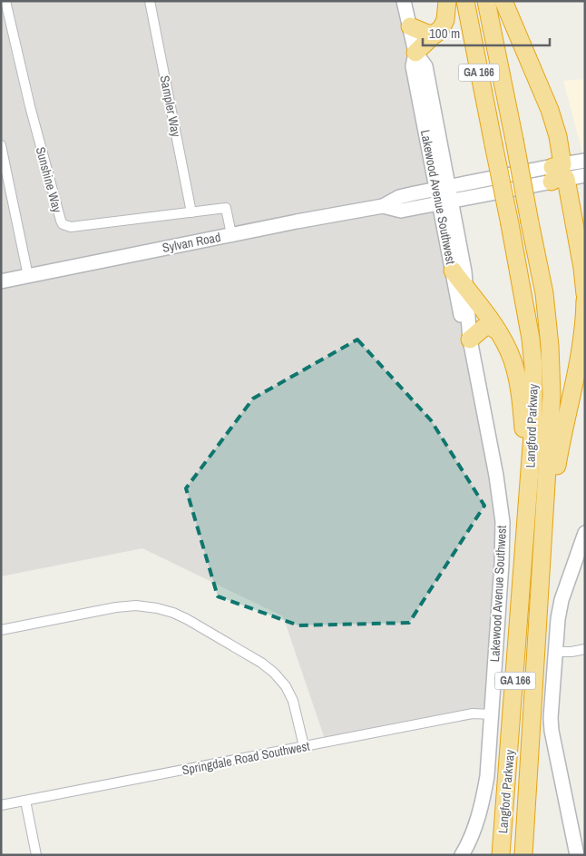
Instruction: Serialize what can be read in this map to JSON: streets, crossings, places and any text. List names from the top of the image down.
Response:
{
  "streets": {
    "highway": ["GA 166", "Langford Parkway"],
    "street": [
      "Sampler Way",
      "Sunshine Way",
      "Lakewood Avenue Southwest",
      "Sylvan Road",
      "Springdale Road Southwest"
    ]
  },
  "crossings": [
    ["Sampler Way", "Sunshine Way"],
    ["Sunshine Way", "Sylvan Road"],
    ["Lakewood Avenue Southwest", "Sylvan Road"],
    ["Lakewood Avenue Southwest", "Springdale Road Southwest"]
  ],
  "scale_bar": "100 m"
}
